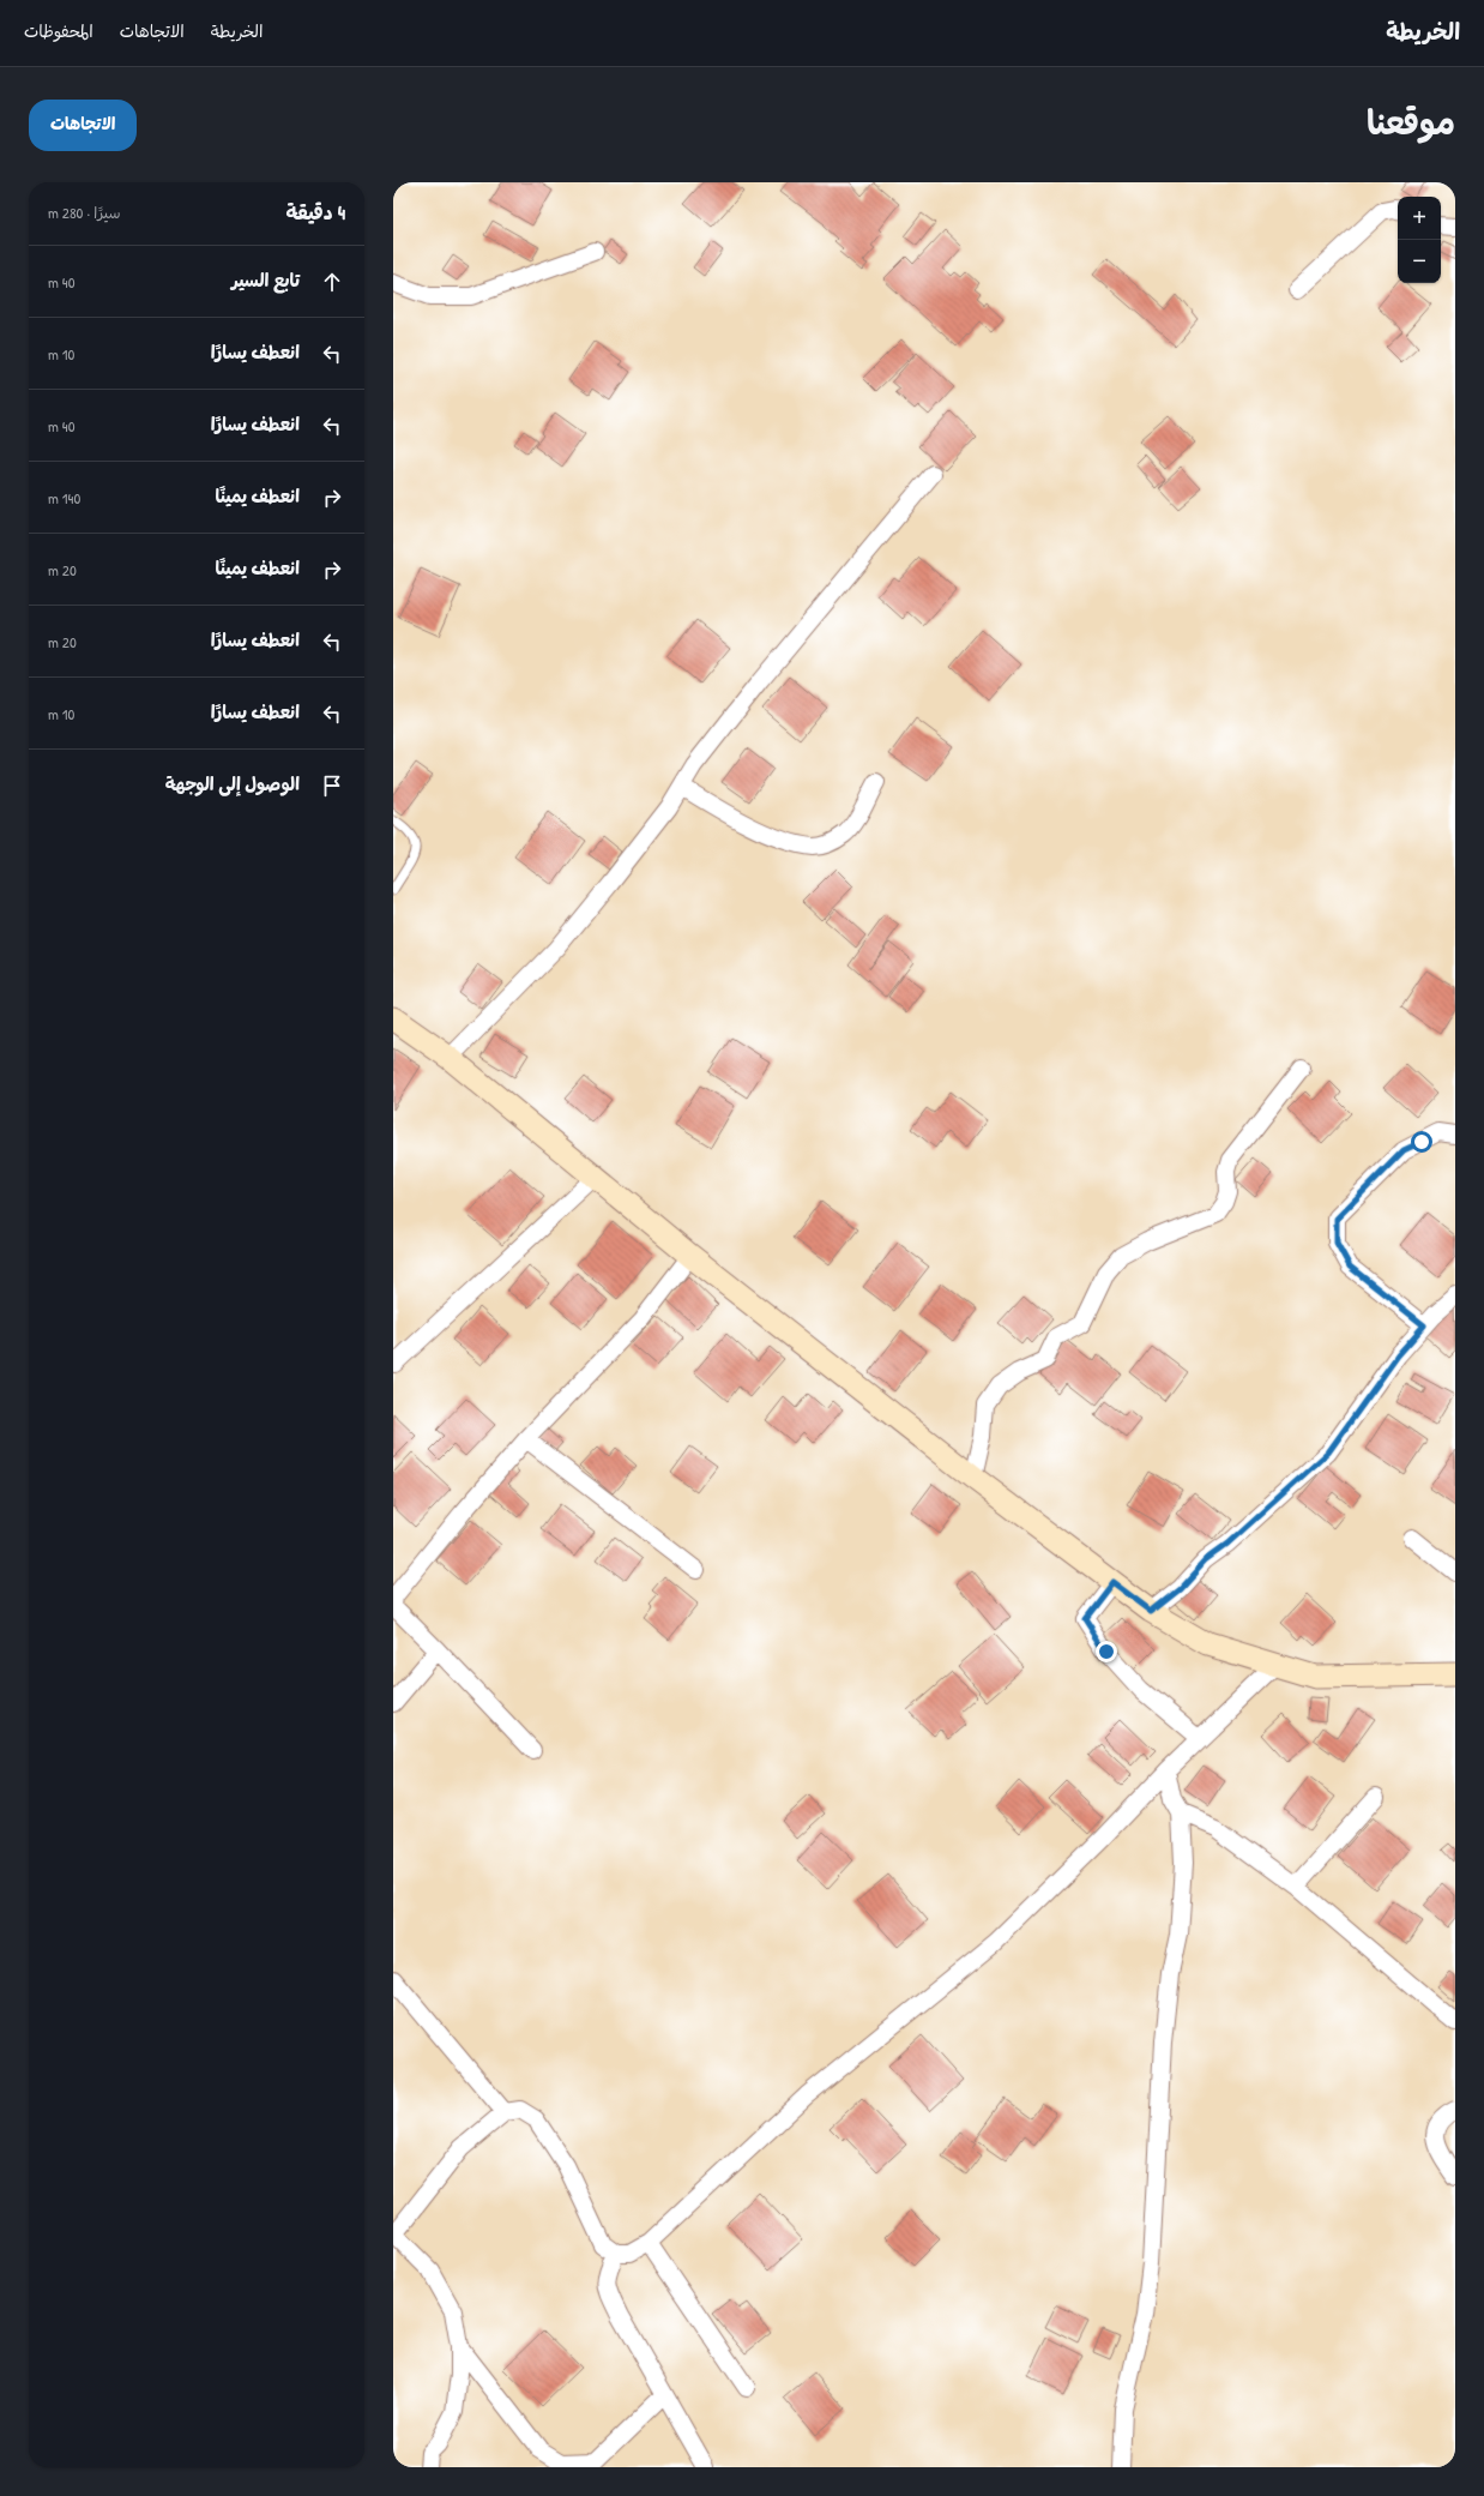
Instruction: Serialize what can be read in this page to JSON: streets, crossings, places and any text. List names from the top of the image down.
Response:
{
  "page": {
    "header": "الخريطة",
    "nav": ["الخريطة", "الاتجاهات", "المحفوظات"],
    "title": "موقعنا",
    "buttons": "الاتجاهات",
    "heading": ["4 دقيقة", "سيرًا · 280 m"],
    "map_buttons": ["+", "−"],
    "list": [
      ["تابع السير", "40 m"],
      ["انعطف يسارًا", "10 m"],
      ["انعطف يسارًا", "40 m"],
      ["انعطف يمينًا", "140 m"],
      ["انعطف يمينًا", "20 m"],
      ["انعطف يسارًا", "20 m"],
      ["انعطف يسارًا", "10 m"],
      "الوصول إلى الوجهة"
    ]
  }
}
